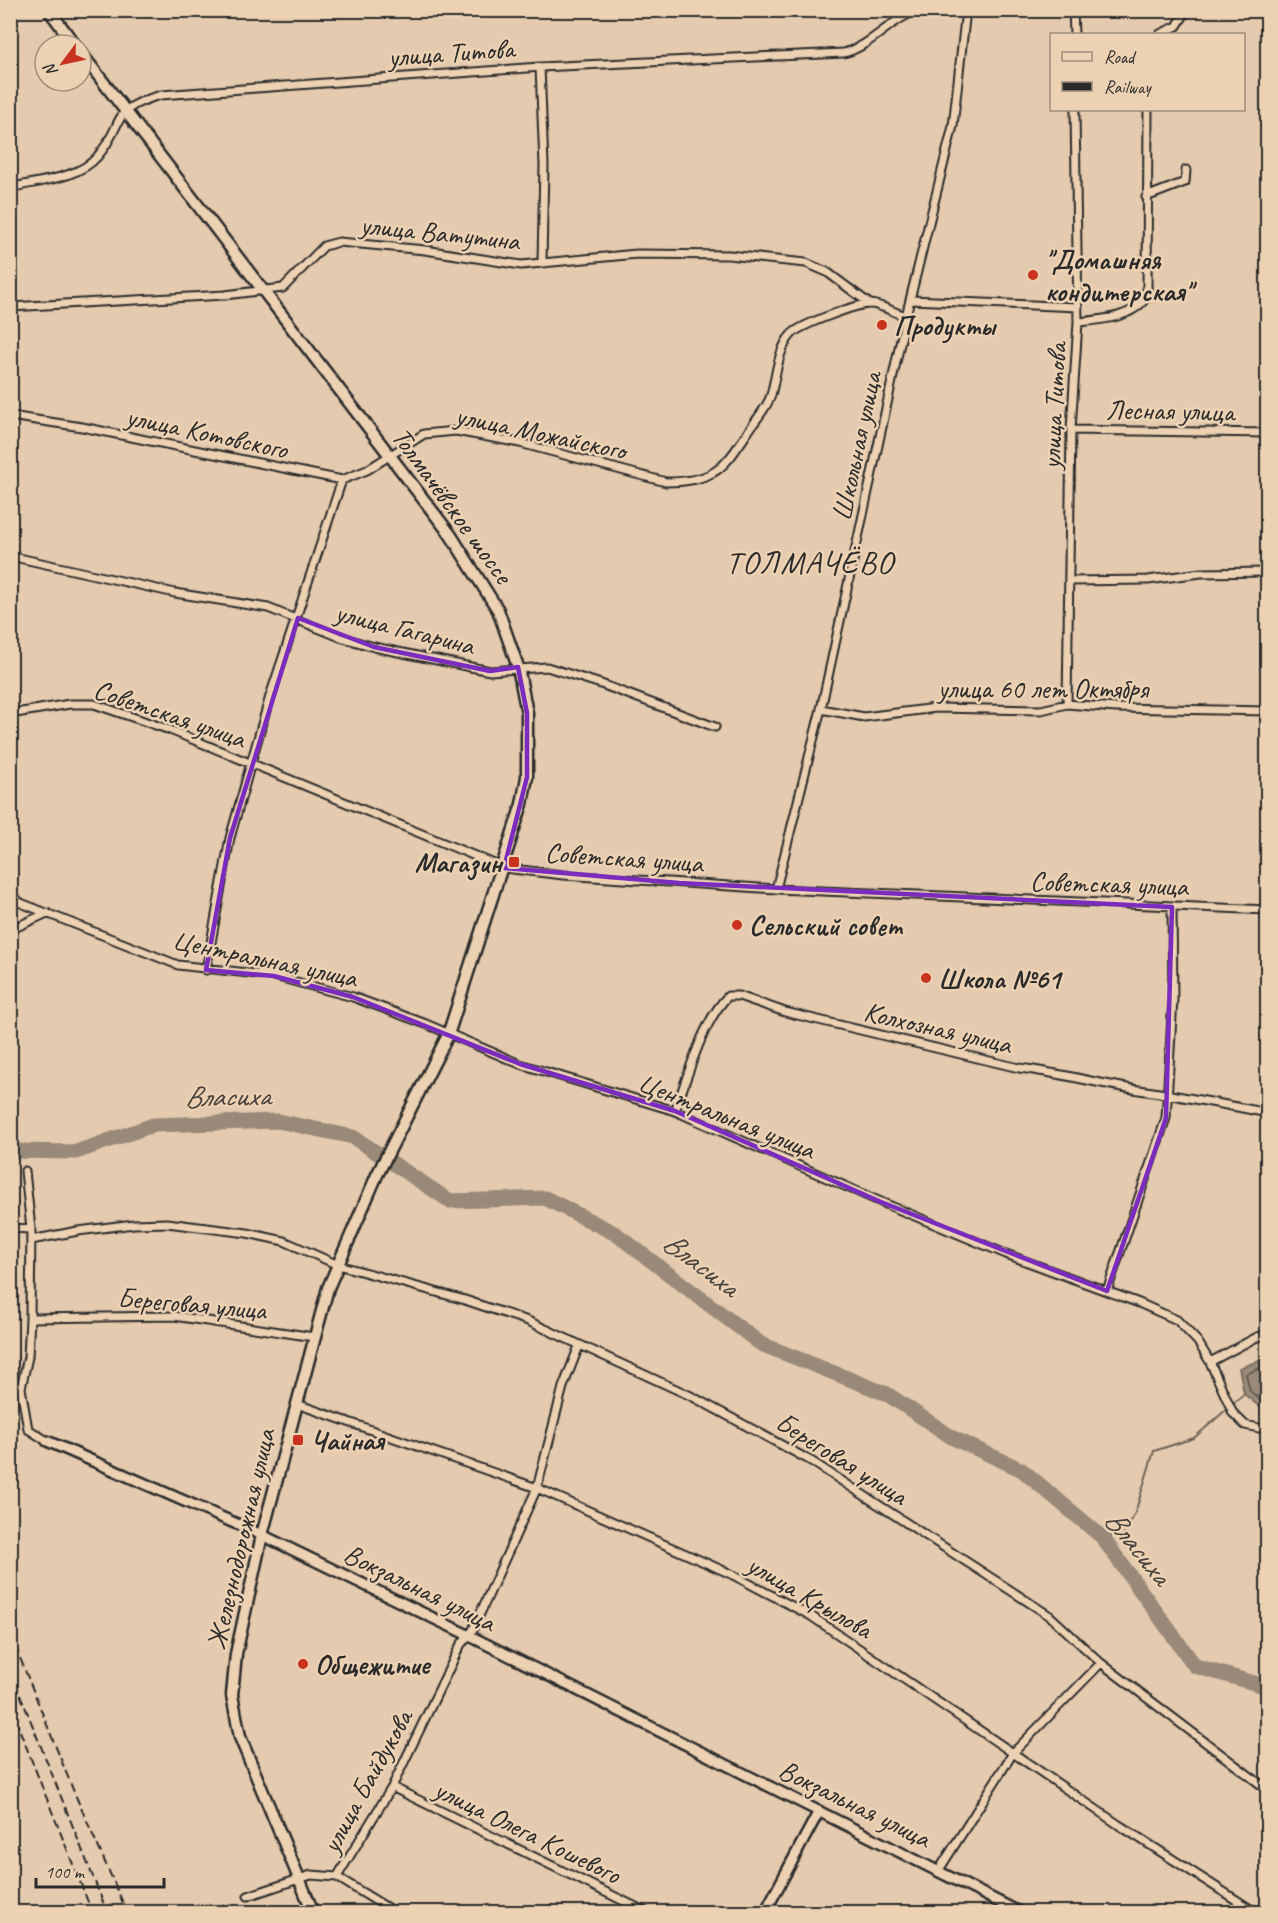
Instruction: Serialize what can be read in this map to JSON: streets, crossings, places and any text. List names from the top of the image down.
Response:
{
  "streets": {
    "main road": ["Толмачёвское шоссе", "Железнодорожная улица"],
    "street": [
      "улица Титова",
      "улица Ватутина",
      "Лесная улица",
      "улица Котовского",
      "улица Можайского",
      "Школьная улица",
      "улица Гагарина",
      "улица 60 лет Октября",
      "Советская улица",
      "Центральная улица",
      "Колхозная улица",
      "Береговая улица",
      "Вокзальная улица",
      "улица Крылова",
      "улица Байдукова",
      "улица Олега Кошевого"
    ]
  },
  "crossings": [
    ["улица Титова", "Лесная улица"],
    ["улица Титова", "Толмачёвское шоссе"],
    ["улица Титова", "улица 60 лет Октября"],
    ["улица Ватутина", "улица Можайского"],
    ["улица Ватутина", "Школьная улица"],
    ["улица Ватутина", "Толмачёвское шоссе"],
    ["улица Можайского", "Толмачёвское шоссе"],
    ["Школьная улица", "улица 60 лет Октября"],
    ["Школьная улица", "Советская улица"],
    ["Толмачёвское шоссе", "улица Гагарина"],
    ["Толмачёвское шоссе", "Советская улица"],
    ["Толмачёвское шоссе", "Центральная улица"],
    ["Толмачёвское шоссе", "Железнодорожная улица"],
    ["Центральная улица", "Колхозная улица"],
    ["Береговая улица", "Железнодорожная улица"],
    ["Береговая улица", "Вокзальная улица"],
    ["Береговая улица", "улица Байдукова"],
    ["Железнодорожная улица", "Вокзальная улица"],
    ["Железнодорожная улица", "улица Крылова"],
    ["Вокзальная улица", "улица Байдукова"],
    ["улица Крылова", "улица Байдукова"],
    ["улица Байдукова", "улица Олега Кошевого"]
  ],
  "districts": ["ТОЛМАЧЁВО"],
  "water": ["Власиха"],
  "places": {
    "other": [
      "\"Домашняя кондитерская\"",
      "Продукты",
      "Сельский совет",
      "Школа №61",
      "Общежитие"
    ],
    "transit": ["Магазин", "Чайная"]
  },
  "legend": ["Road", "Railway"],
  "scale_bar": "100 m",
  "north": "bottom left"
}
